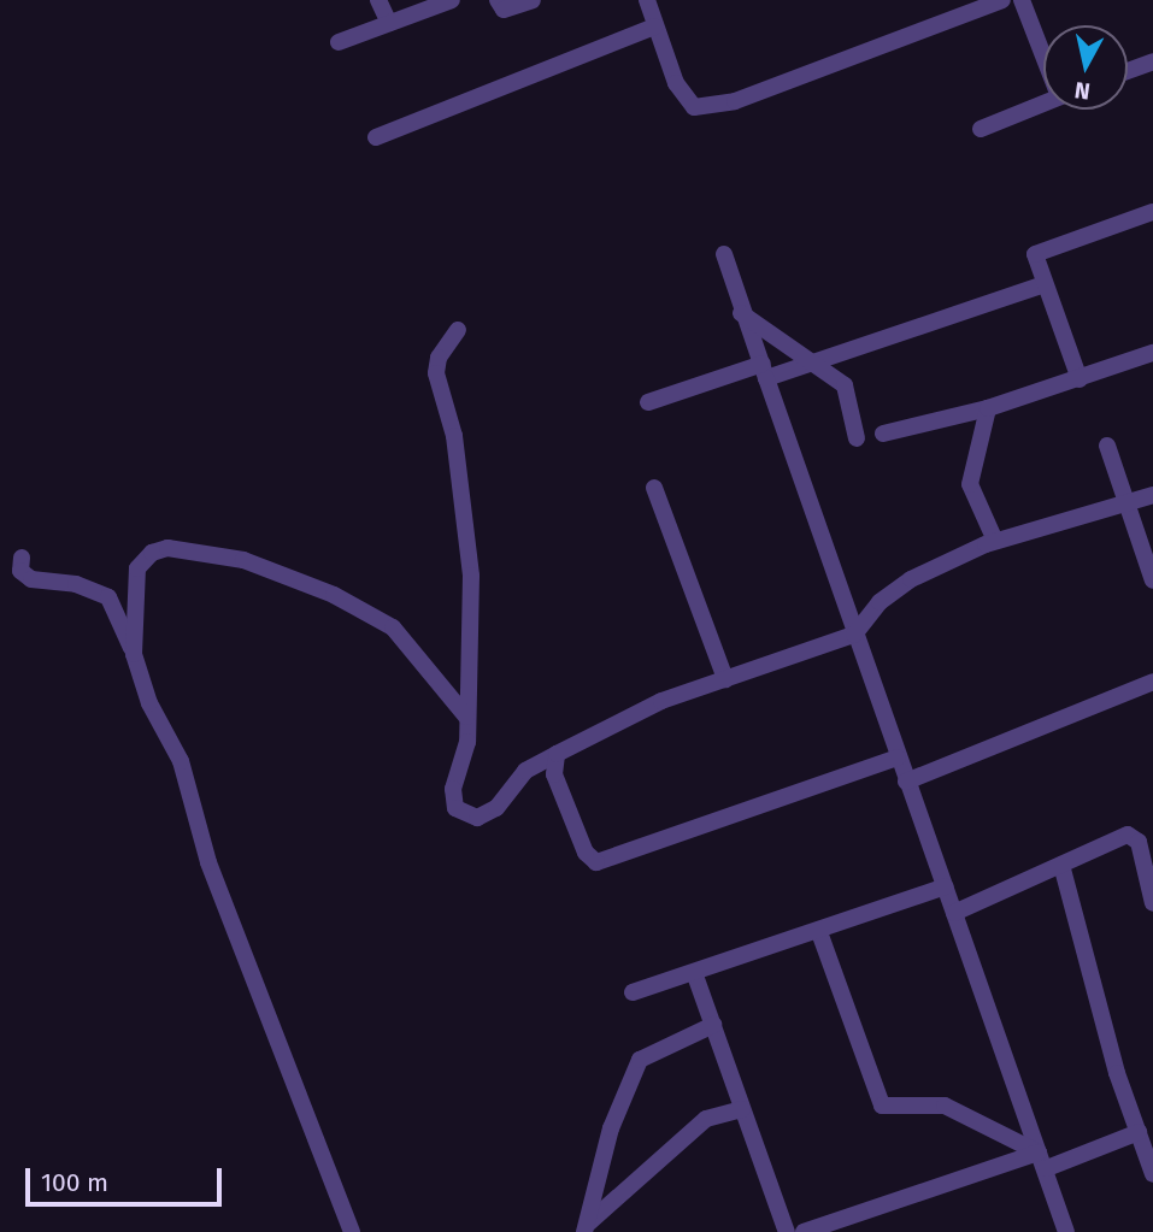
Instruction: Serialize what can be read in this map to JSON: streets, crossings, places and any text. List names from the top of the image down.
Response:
{
  "scale_bar": "100 m",
  "north": "bottom"
}
